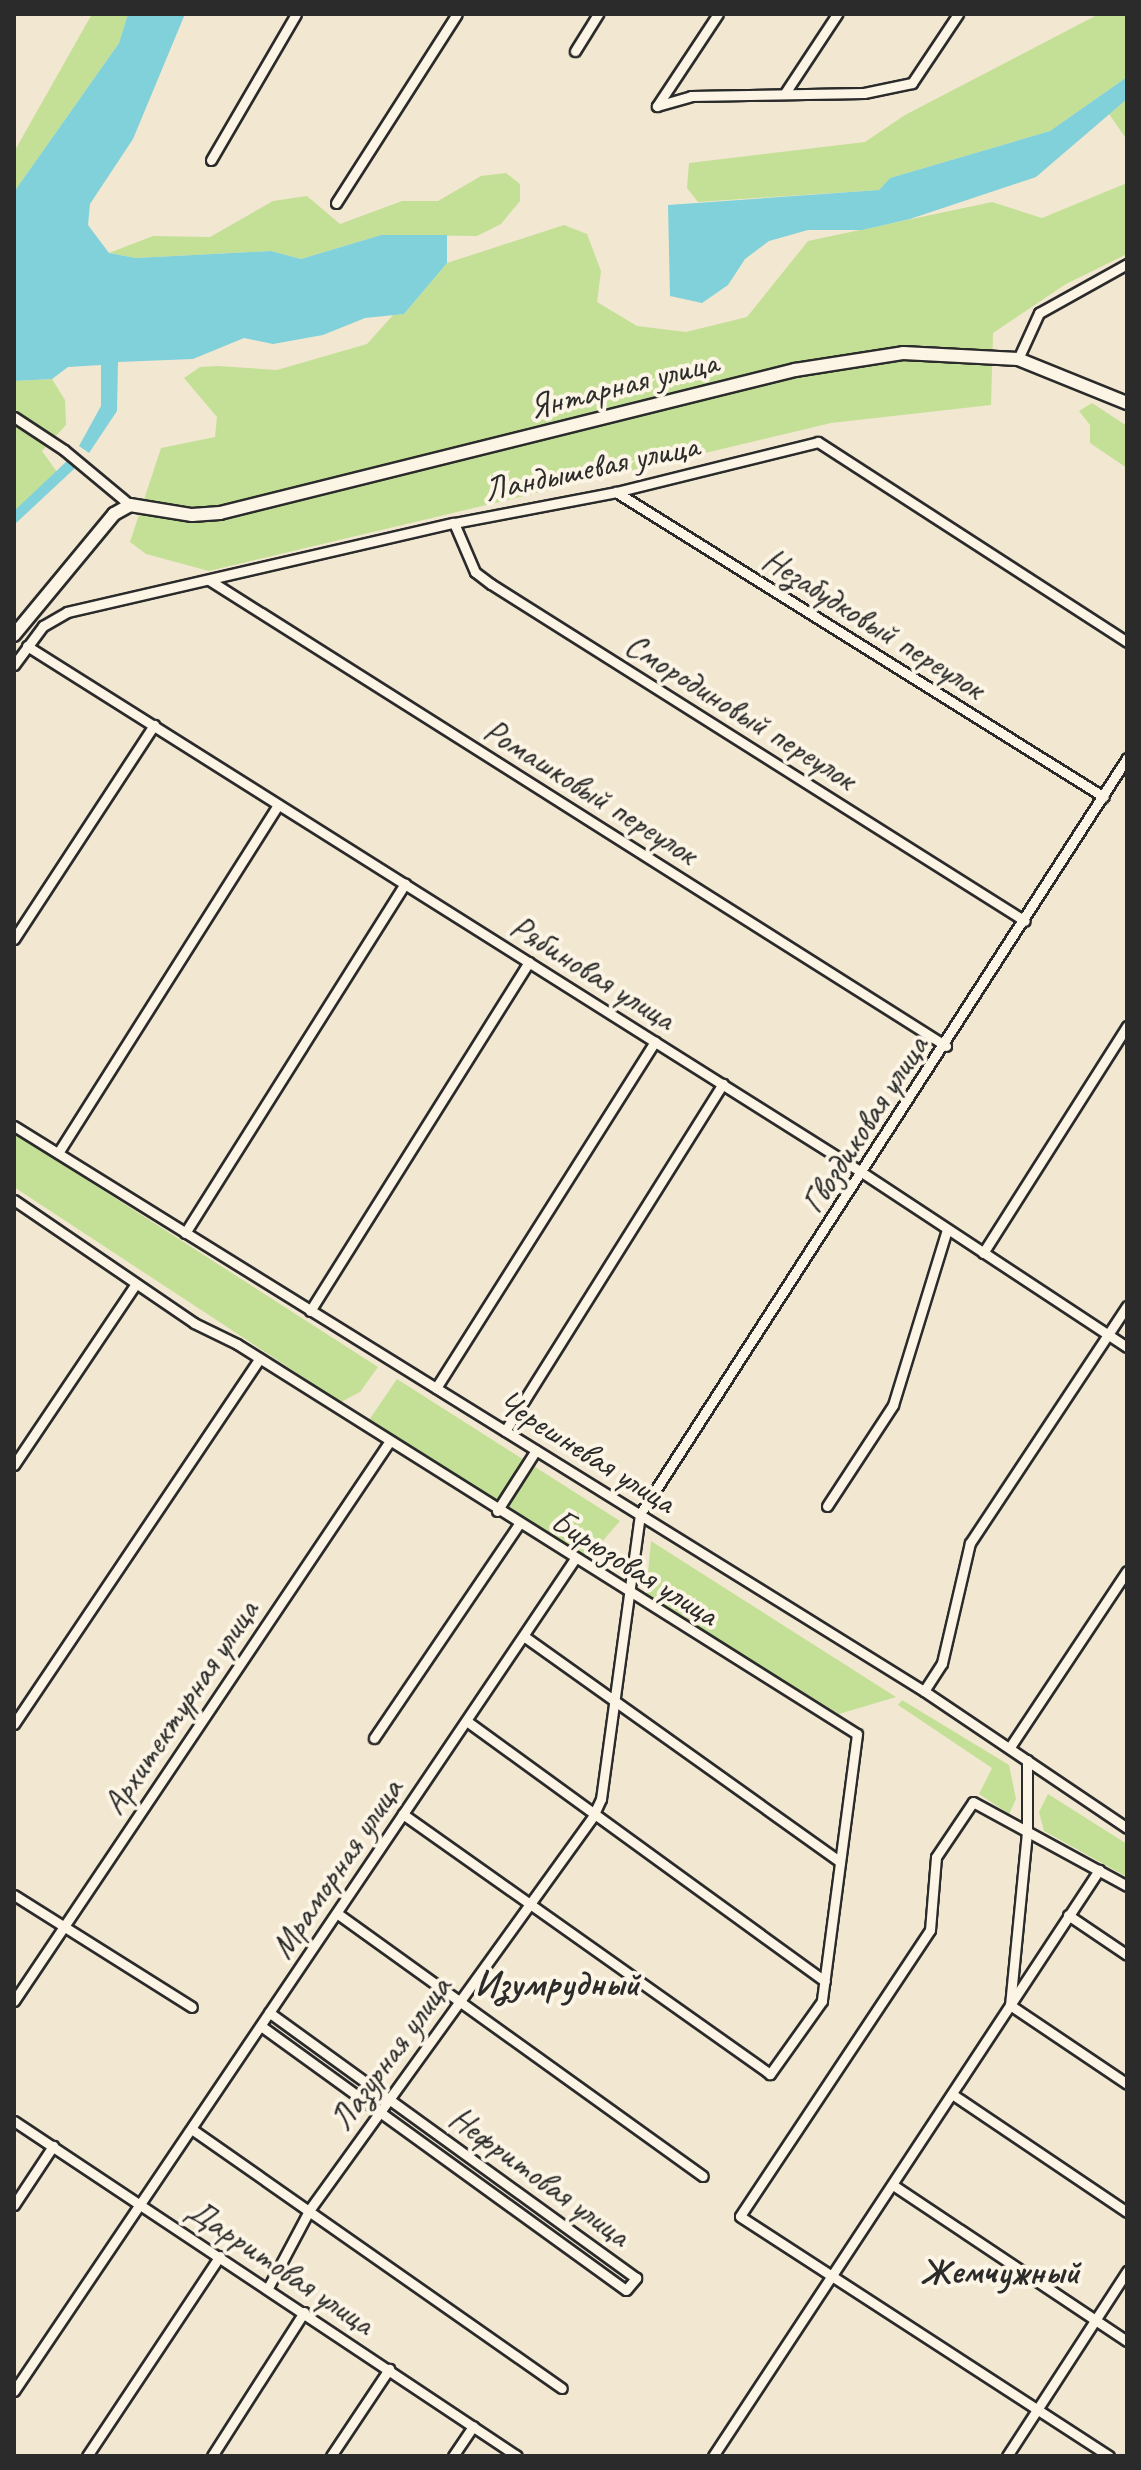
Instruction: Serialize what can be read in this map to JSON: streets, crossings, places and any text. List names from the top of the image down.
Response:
{
  "streets": {
    "street": [
      "Янтарная улица",
      "Ландышевая улица",
      "Незабудковый переулок",
      "Смородиновый переулок",
      "Ромашковый переулок",
      "Рябиновая улица",
      "Гвоздиковая улица",
      "Черешневая улица",
      "Бирюзовая улица",
      "Архитектурная улица",
      "Мраморная улица",
      "Лазурная улица",
      "Нефритовая улица",
      "Дарритовая улица"
    ]
  },
  "crossings": [
    ["Ландышевая улица", "Незабудковый переулок"],
    ["Ландышевая улица", "Смородиновый переулок"],
    ["Ландышевая улица", "Ромашковый переулок"],
    ["Ландышевая улица", "Рябиновая улица"],
    ["Незабудковый переулок", "Гвоздиковая улица"],
    ["Смородиновый переулок", "Гвоздиковая улица"],
    ["Ромашковый переулок", "Гвоздиковая улица"],
    ["Рябиновая улица", "Гвоздиковая улица"],
    ["Гвоздиковая улица", "Черешневая улица"],
    ["Бирюзовая улица", "Архитектурная улица"],
    ["Бирюзовая улица", "Мраморная улица"],
    ["Мраморная улица", "Нефритовая улица"],
    ["Мраморная улица", "Дарритовая улица"],
    ["Лазурная улица", "Нефритовая улица"],
    ["Лазурная улица", "Дарритовая улица"]
  ],
  "districts": ["Изумрудный", "Жемчужный"]
}
